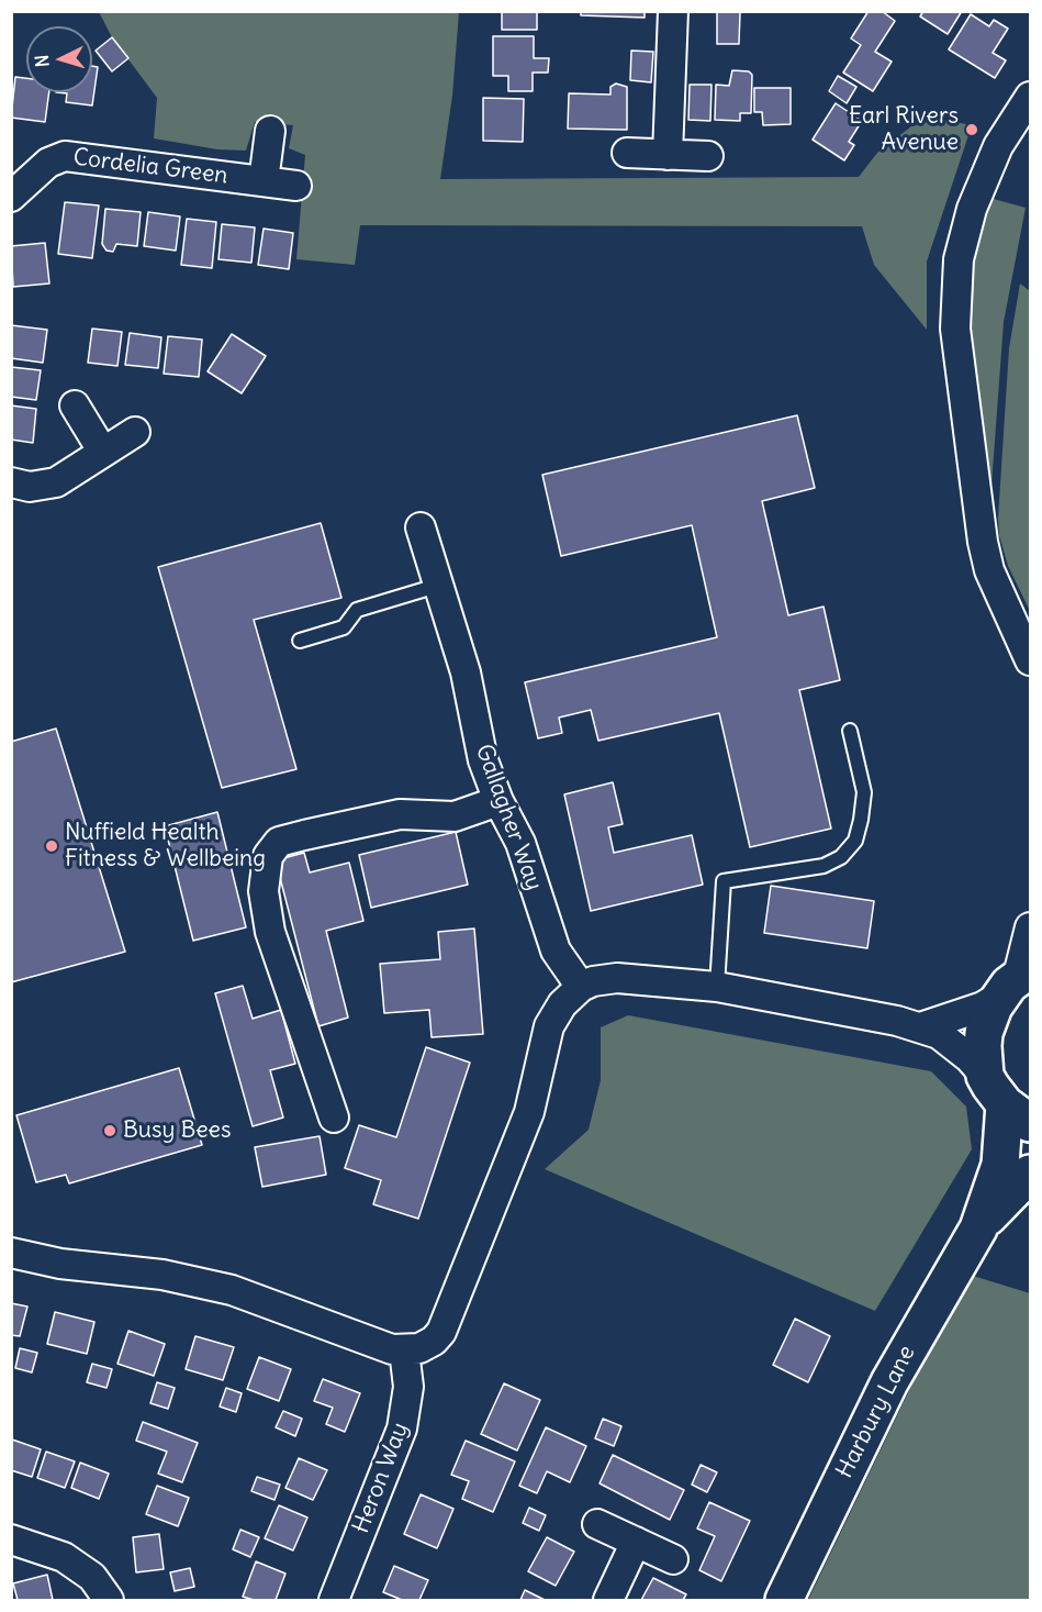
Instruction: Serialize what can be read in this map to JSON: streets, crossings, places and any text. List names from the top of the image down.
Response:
{
  "streets": {
    "street": [
      "Cordelia Green",
      "Gallagher Way",
      "Harbury Lane",
      "Heron Way"
    ]
  },
  "places": ["Earl Rivers Avenue", "Nuffield Health Fitness & Wellbeing", "Busy Bees"],
  "north": "left"
}
